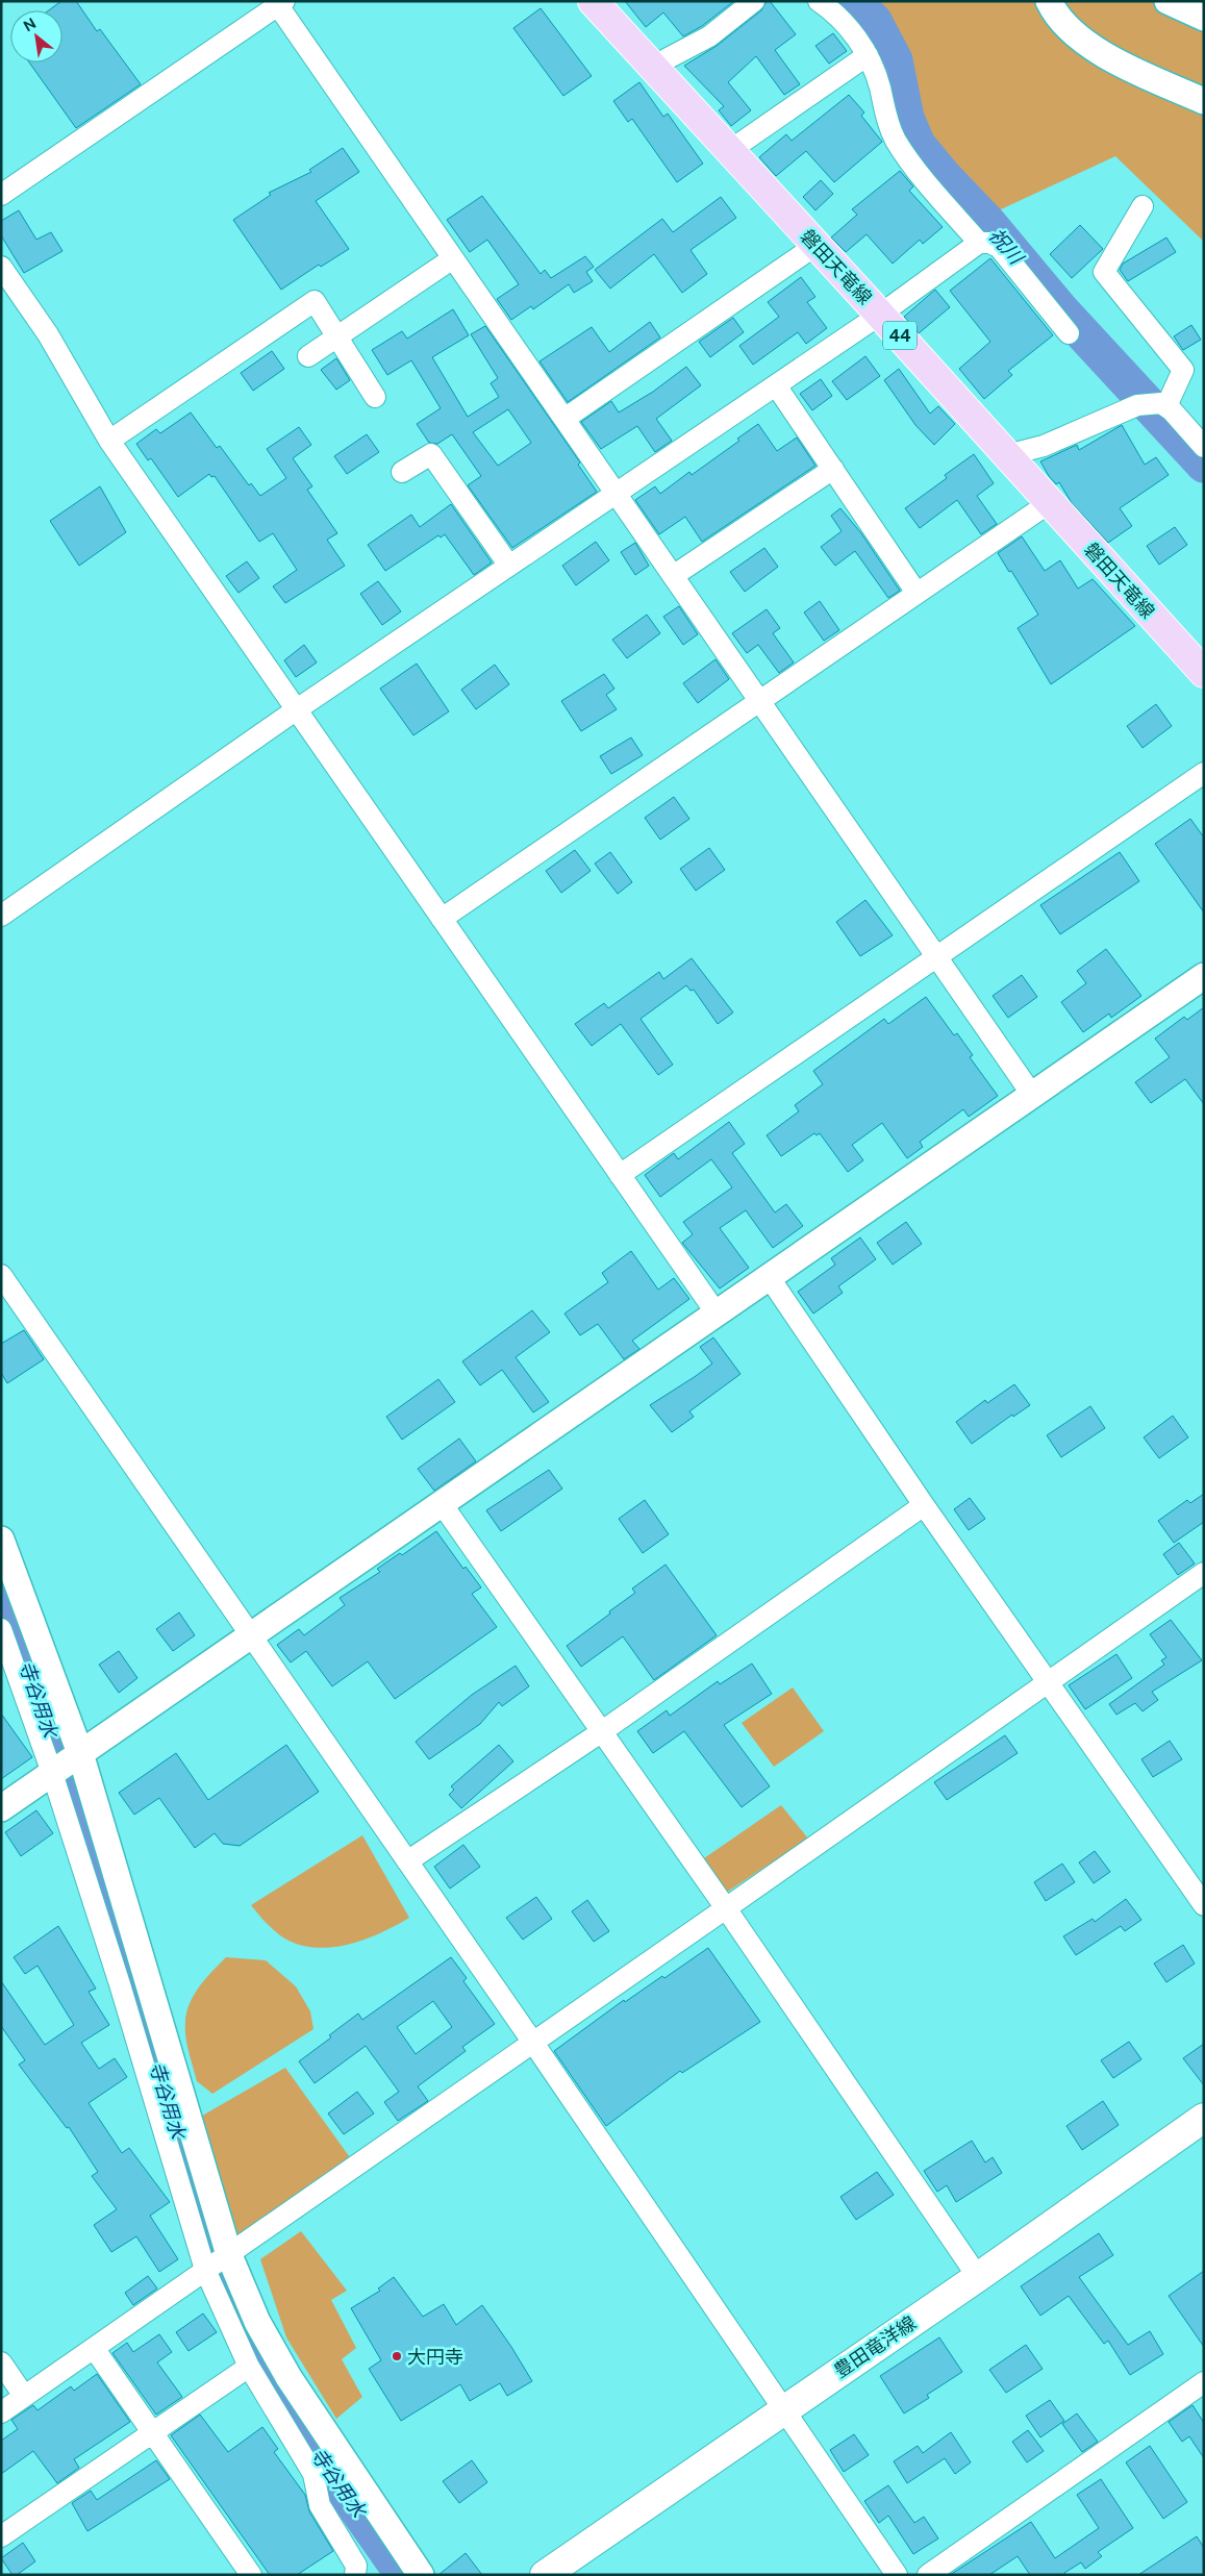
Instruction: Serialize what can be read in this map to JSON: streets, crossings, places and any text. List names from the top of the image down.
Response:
{
  "streets": {
    "main road": ["磐田天竜線", "44", "豊田竜洋線"]
  },
  "water": ["祝川", "寺谷用水"],
  "places": ["大円寺"],
  "north": "top left"
}
